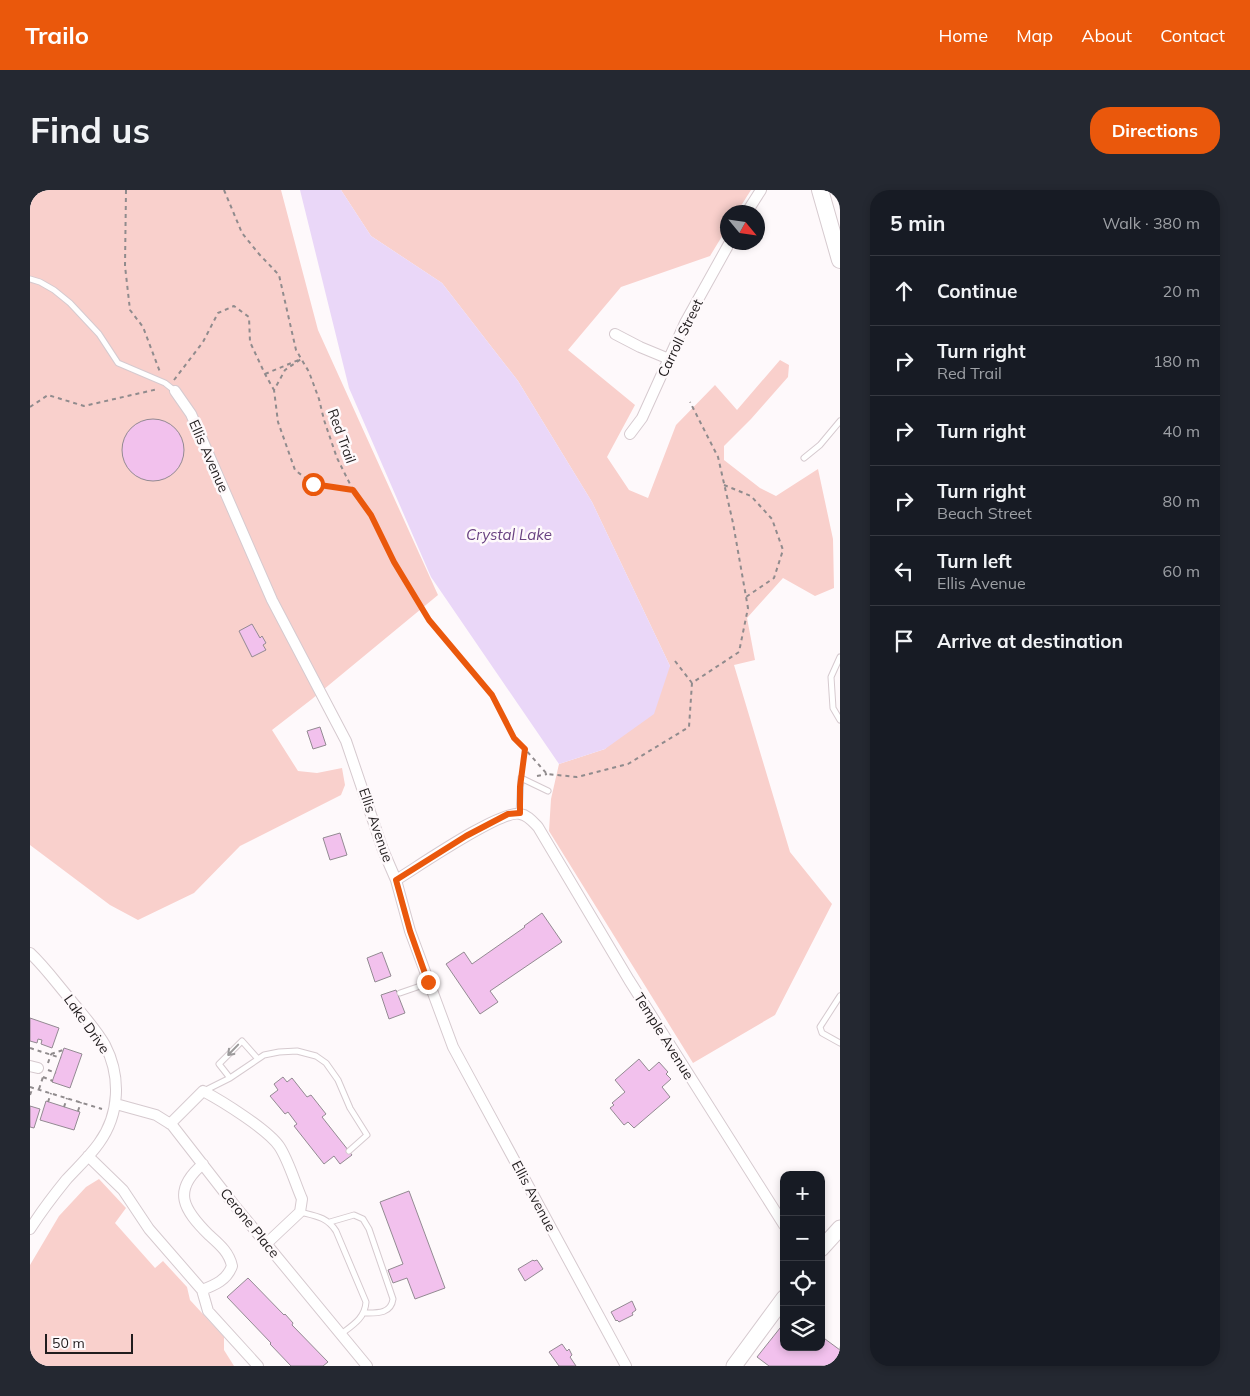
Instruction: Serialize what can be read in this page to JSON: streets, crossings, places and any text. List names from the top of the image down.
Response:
{
  "streets": {
    "street": [
      "Carroll Street",
      "Ellis Avenue",
      "Lake Drive",
      "Temple Avenue",
      "Cerone Place"
    ],
    "path": ["Red Trail"]
  },
  "crossings": [
    ["Lake Drive", "Cerone Place"]
  ],
  "water": ["Crystal Lake"],
  "scale_bar": "50 m",
  "north": "bottom right",
  "page": {
    "header": "Trailo",
    "nav": [
      "Home",
      "Map",
      "About",
      "Contact"
    ],
    "buttons": "Directions",
    "title": "Find us",
    "heading": ["5 min", "Walk · 380 m"],
    "list": [
      ["Continue", "20 m"],
      ["Turn right", "Red Trail", "180 m"],
      ["Turn right", "40 m"],
      ["Turn right", "Beach Street", "80 m"],
      ["Turn left", "Ellis Avenue", "60 m"],
      "Arrive at destination"
    ],
    "map_buttons": ["+", "−"],
    "scale": "50 m"
  }
}
